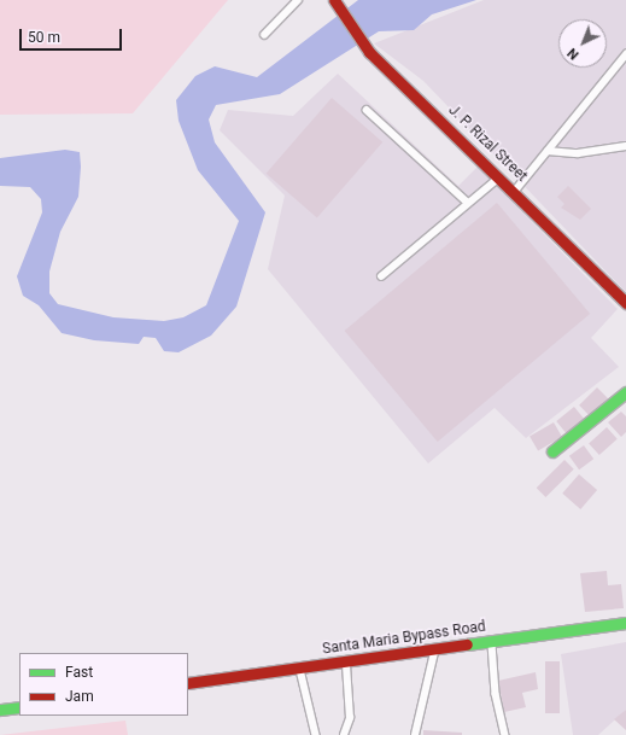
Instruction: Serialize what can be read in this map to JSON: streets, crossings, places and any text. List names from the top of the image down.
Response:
{
  "streets": {
    "main road": ["J. P. Rizal Street", "Santa Maria Bypass Road"]
  },
  "legend": ["Fast", "Jam"],
  "scale_bar": "50 m",
  "north": "bottom left"
}
